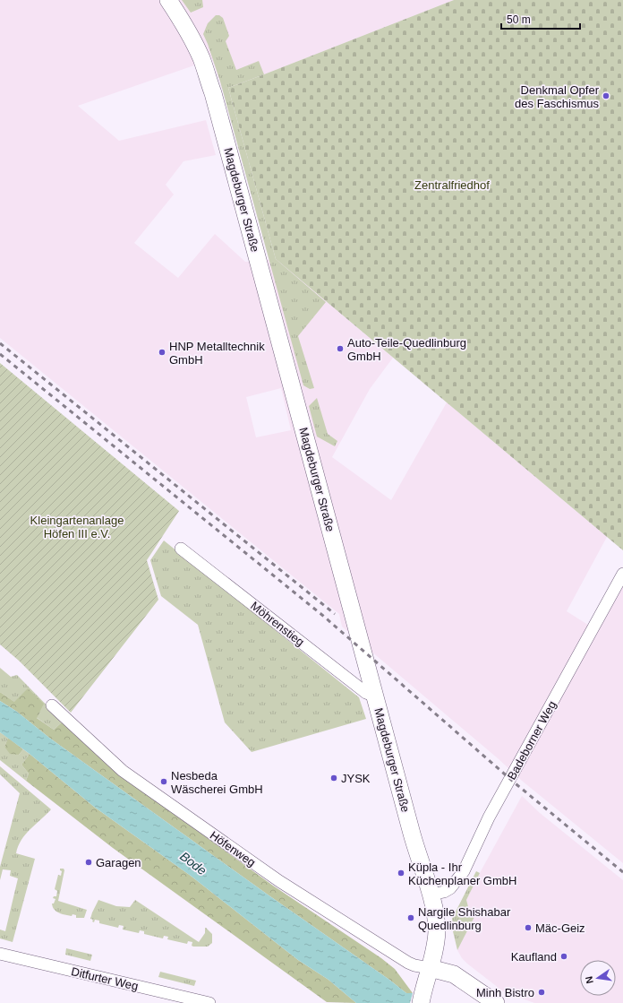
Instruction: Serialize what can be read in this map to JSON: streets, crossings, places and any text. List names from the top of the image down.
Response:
{
  "streets": {
    "main road": ["Magdeburger Straße"],
    "street": [
      "Möhrenstieg",
      "Badeborner Weg",
      "Höfenweg",
      "Ditfurter Weg"
    ]
  },
  "crossings": [
    ["Magdeburger Straße", "Möhrenstieg"],
    ["Magdeburger Straße", "Badeborner Weg"],
    ["Magdeburger Straße", "Höfenweg"]
  ],
  "water": ["Bode"],
  "parks": ["Zentralfriedhof", "Kleingartenanlage Höfen III e.V."],
  "places": [
    "Denkmal Opfer des Faschismus",
    "Auto-Teile-Quedlinburg GmbH",
    "HNP Metalltechnik GmbH",
    "JYSK",
    "Nesbeda Wäscherei GmbH",
    "Garagen",
    "Küpla - Ihr Küchenplaner GmbH",
    "Nargile Shishabar Quedlinburg",
    "Mäc-Geiz",
    "Kaufland",
    "Minh Bistro"
  ],
  "scale_bar": "50 m",
  "north": "left"
}
